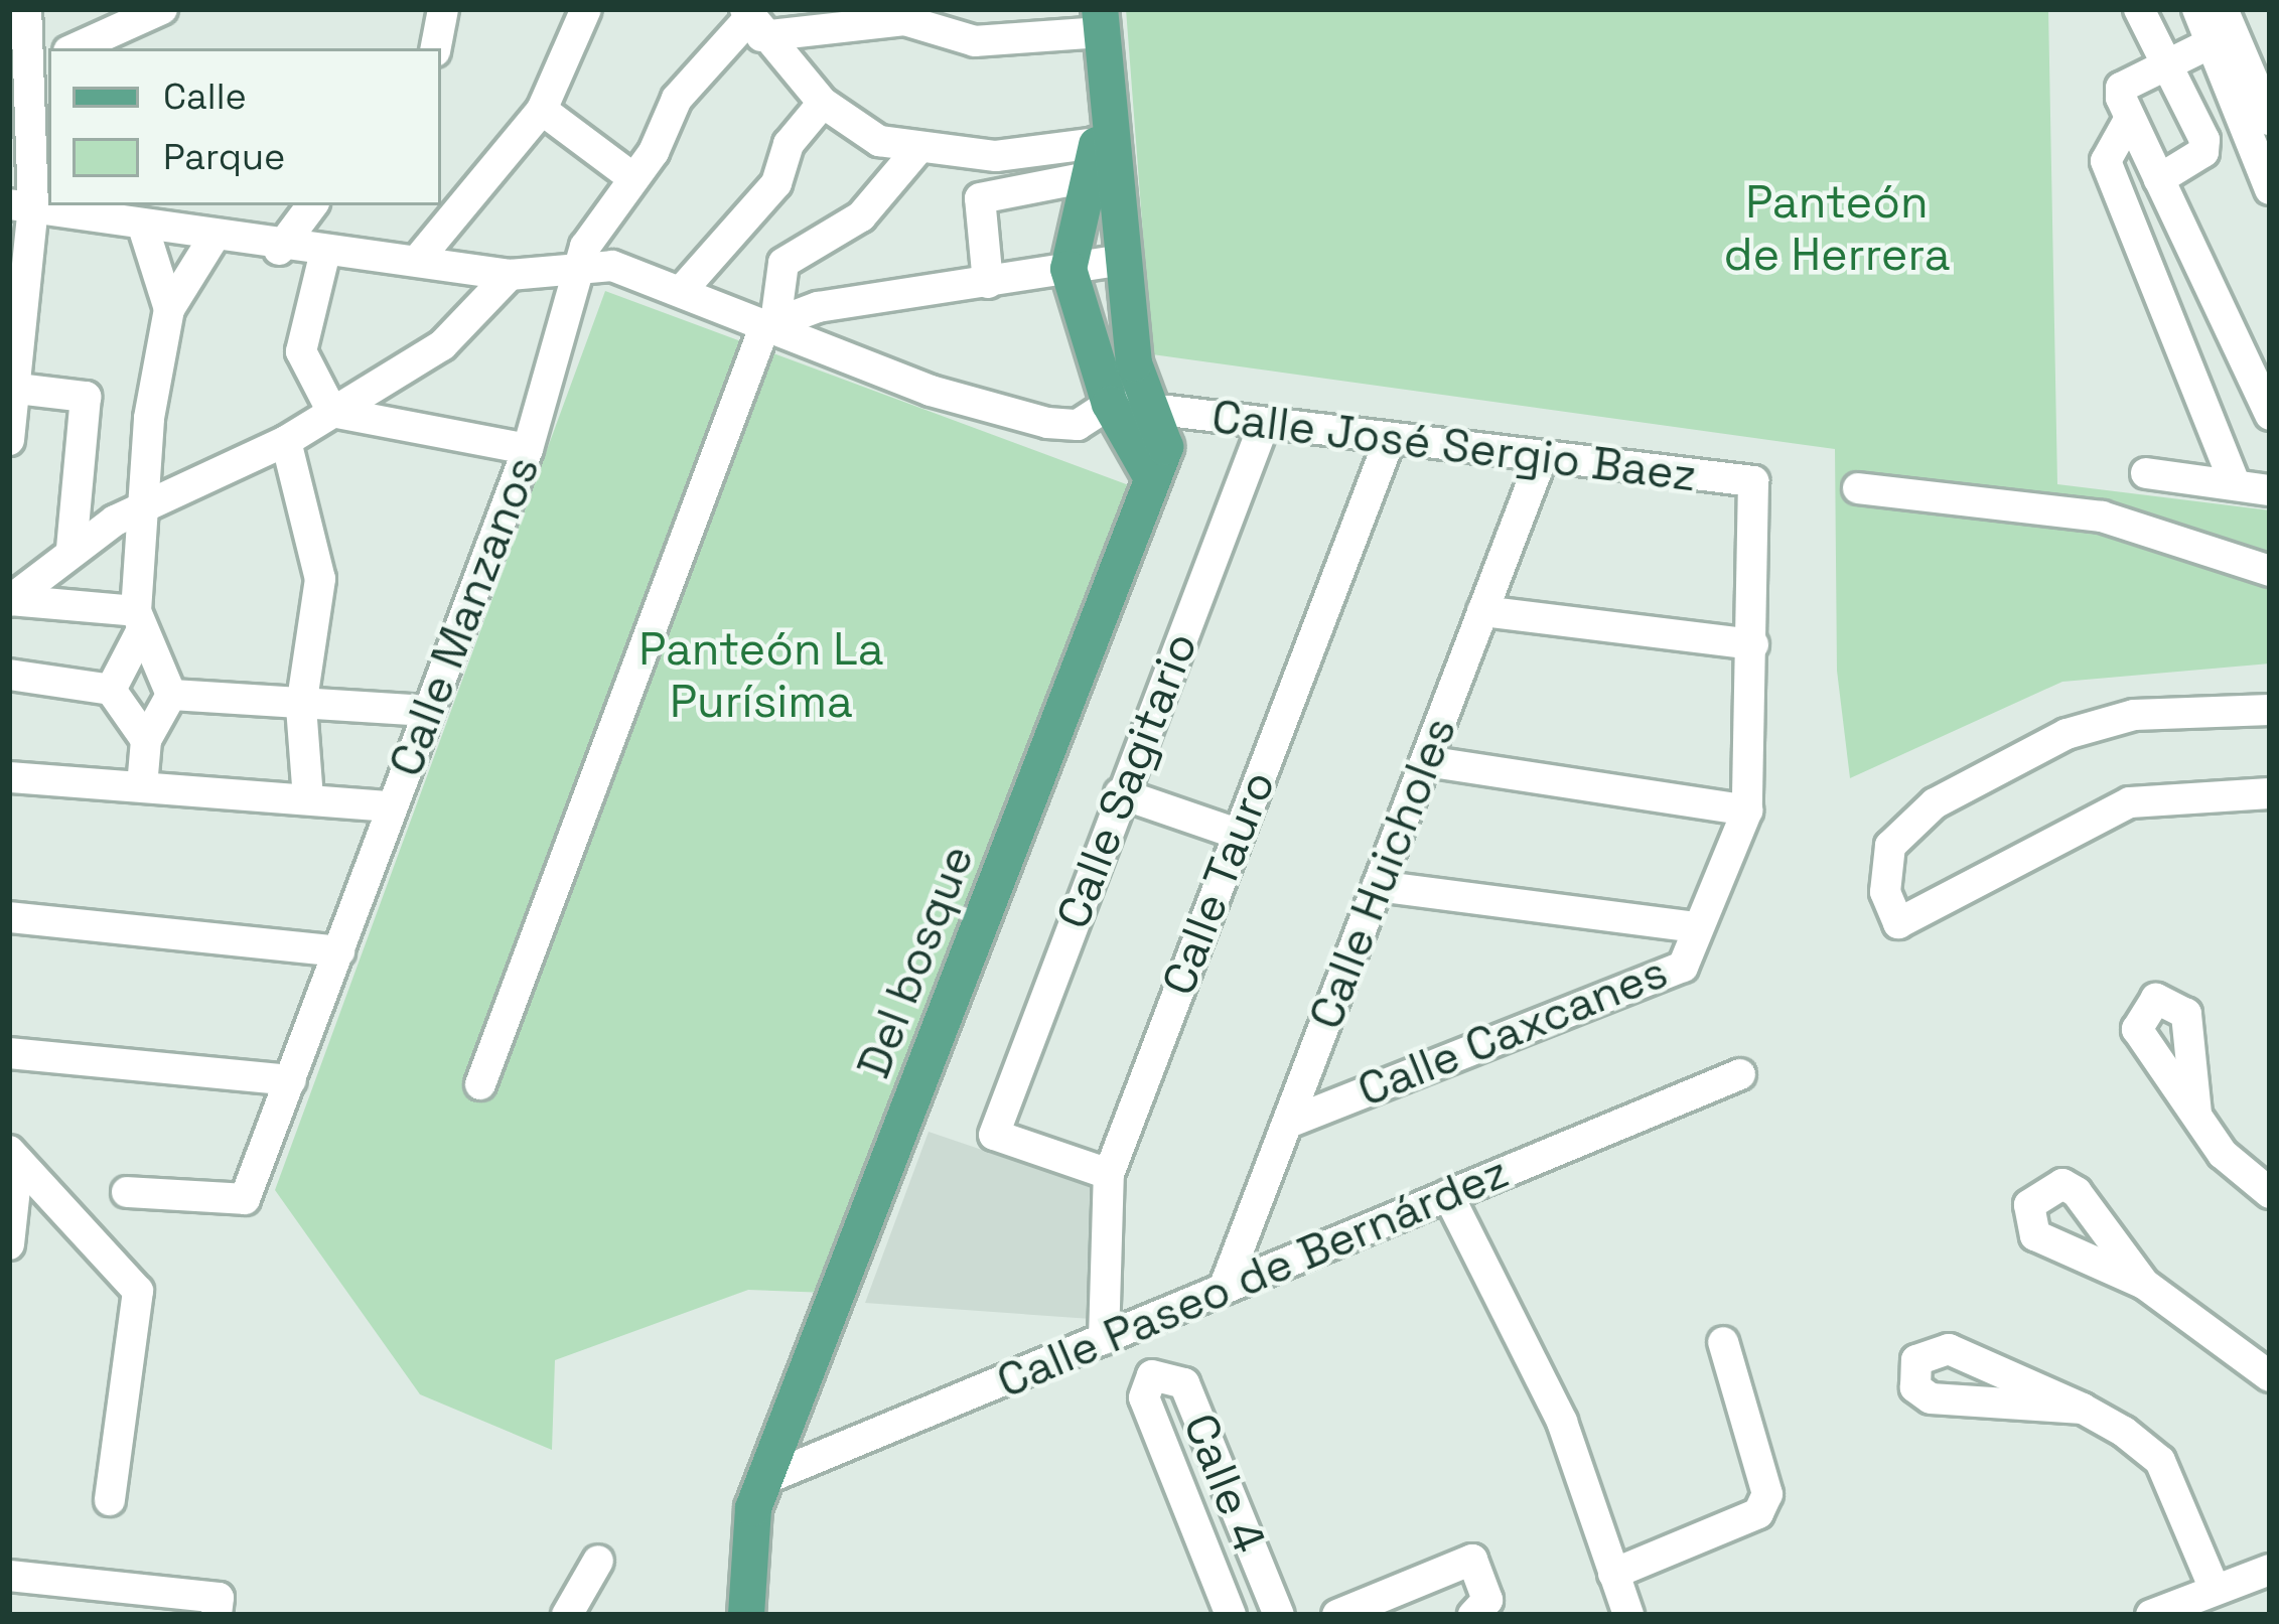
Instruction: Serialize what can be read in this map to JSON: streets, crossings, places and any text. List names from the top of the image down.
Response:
{
  "streets": {
    "main road": ["Del bosque"],
    "street": [
      "Calle José Sergio Baez",
      "Calle Manzanos",
      "Calle Sagitario",
      "Calle Huicholes",
      "Calle Tauro",
      "Calle Caxcanes",
      "Calle Paseo de Bernárdez",
      "Calle 4"
    ]
  },
  "crossings": [
    ["Calle José Sergio Baez", "Calle Sagitario"],
    ["Calle José Sergio Baez", "Calle Huicholes"],
    ["Calle José Sergio Baez", "Calle Tauro"],
    ["Calle José Sergio Baez", "Del bosque"],
    ["Calle José Sergio Baez", "Calle Caxcanes"],
    ["Calle Sagitario", "Calle Tauro"],
    ["Calle Huicholes", "Calle Caxcanes"],
    ["Calle Huicholes", "Calle Paseo de Bernárdez"],
    ["Calle Tauro", "Calle Paseo de Bernárdez"],
    ["Del bosque", "Calle Paseo de Bernárdez"]
  ],
  "parks": ["Panteón de Herrera", "Panteón La Purísima"],
  "legend": ["Calle", "Parque"]
}
